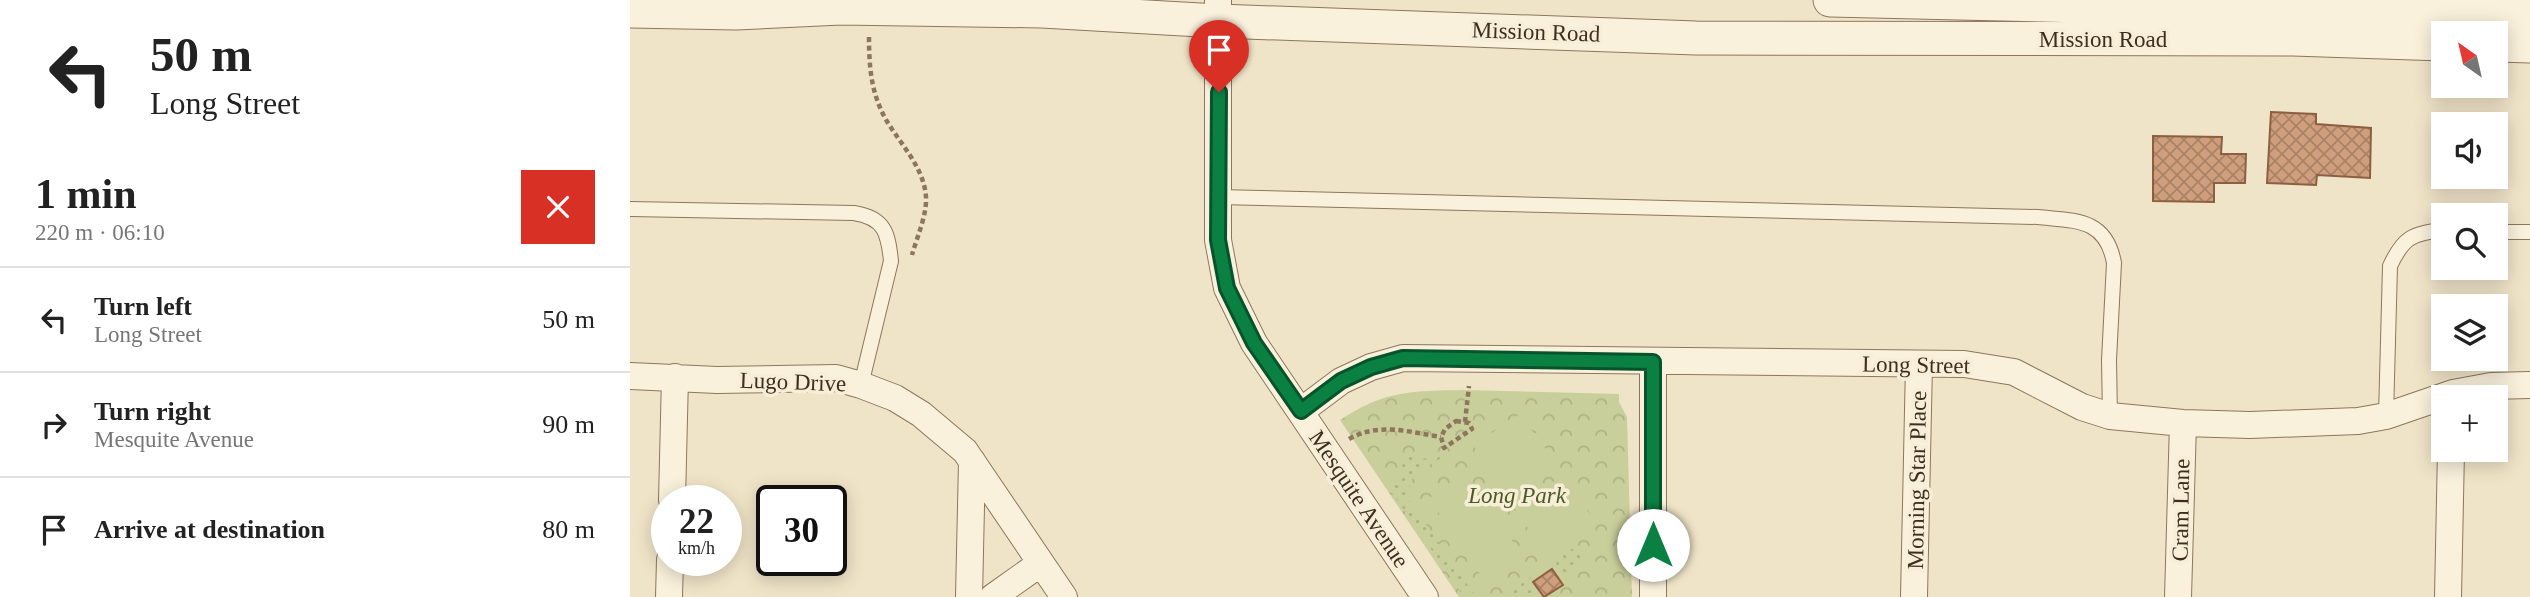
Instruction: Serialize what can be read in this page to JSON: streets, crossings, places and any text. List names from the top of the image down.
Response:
{
  "streets": {
    "street": [
      "Mission Road",
      "Long Street",
      "Lugo Drive",
      "Morning Star Place",
      "Mesquite Avenue",
      "Cram Lane"
    ]
  },
  "crossings": [
    ["Mission Road", "Mesquite Avenue"],
    ["Long Street", "Morning Star Place"],
    ["Long Street", "Mesquite Avenue"],
    ["Long Street", "Cram Lane"]
  ],
  "parks": ["Long Park"],
  "north": "top left",
  "page": {
    "turn": ["50 m", "Long Street"],
    "map_buttons": "+",
    "heading": ["1 min", "220 m · 06:10"],
    "list": [
      {
        "name": "Turn left",
        "note": "Long Street",
        "value": "50 m"
      },
      {
        "name": "Turn right",
        "note": "Mesquite Avenue",
        "value": "90 m"
      },
      {
        "name": "Arrive at destination",
        "value": "80 m"
      }
    ],
    "speed": "22 km/h",
    "limit": "30"
  }
}
